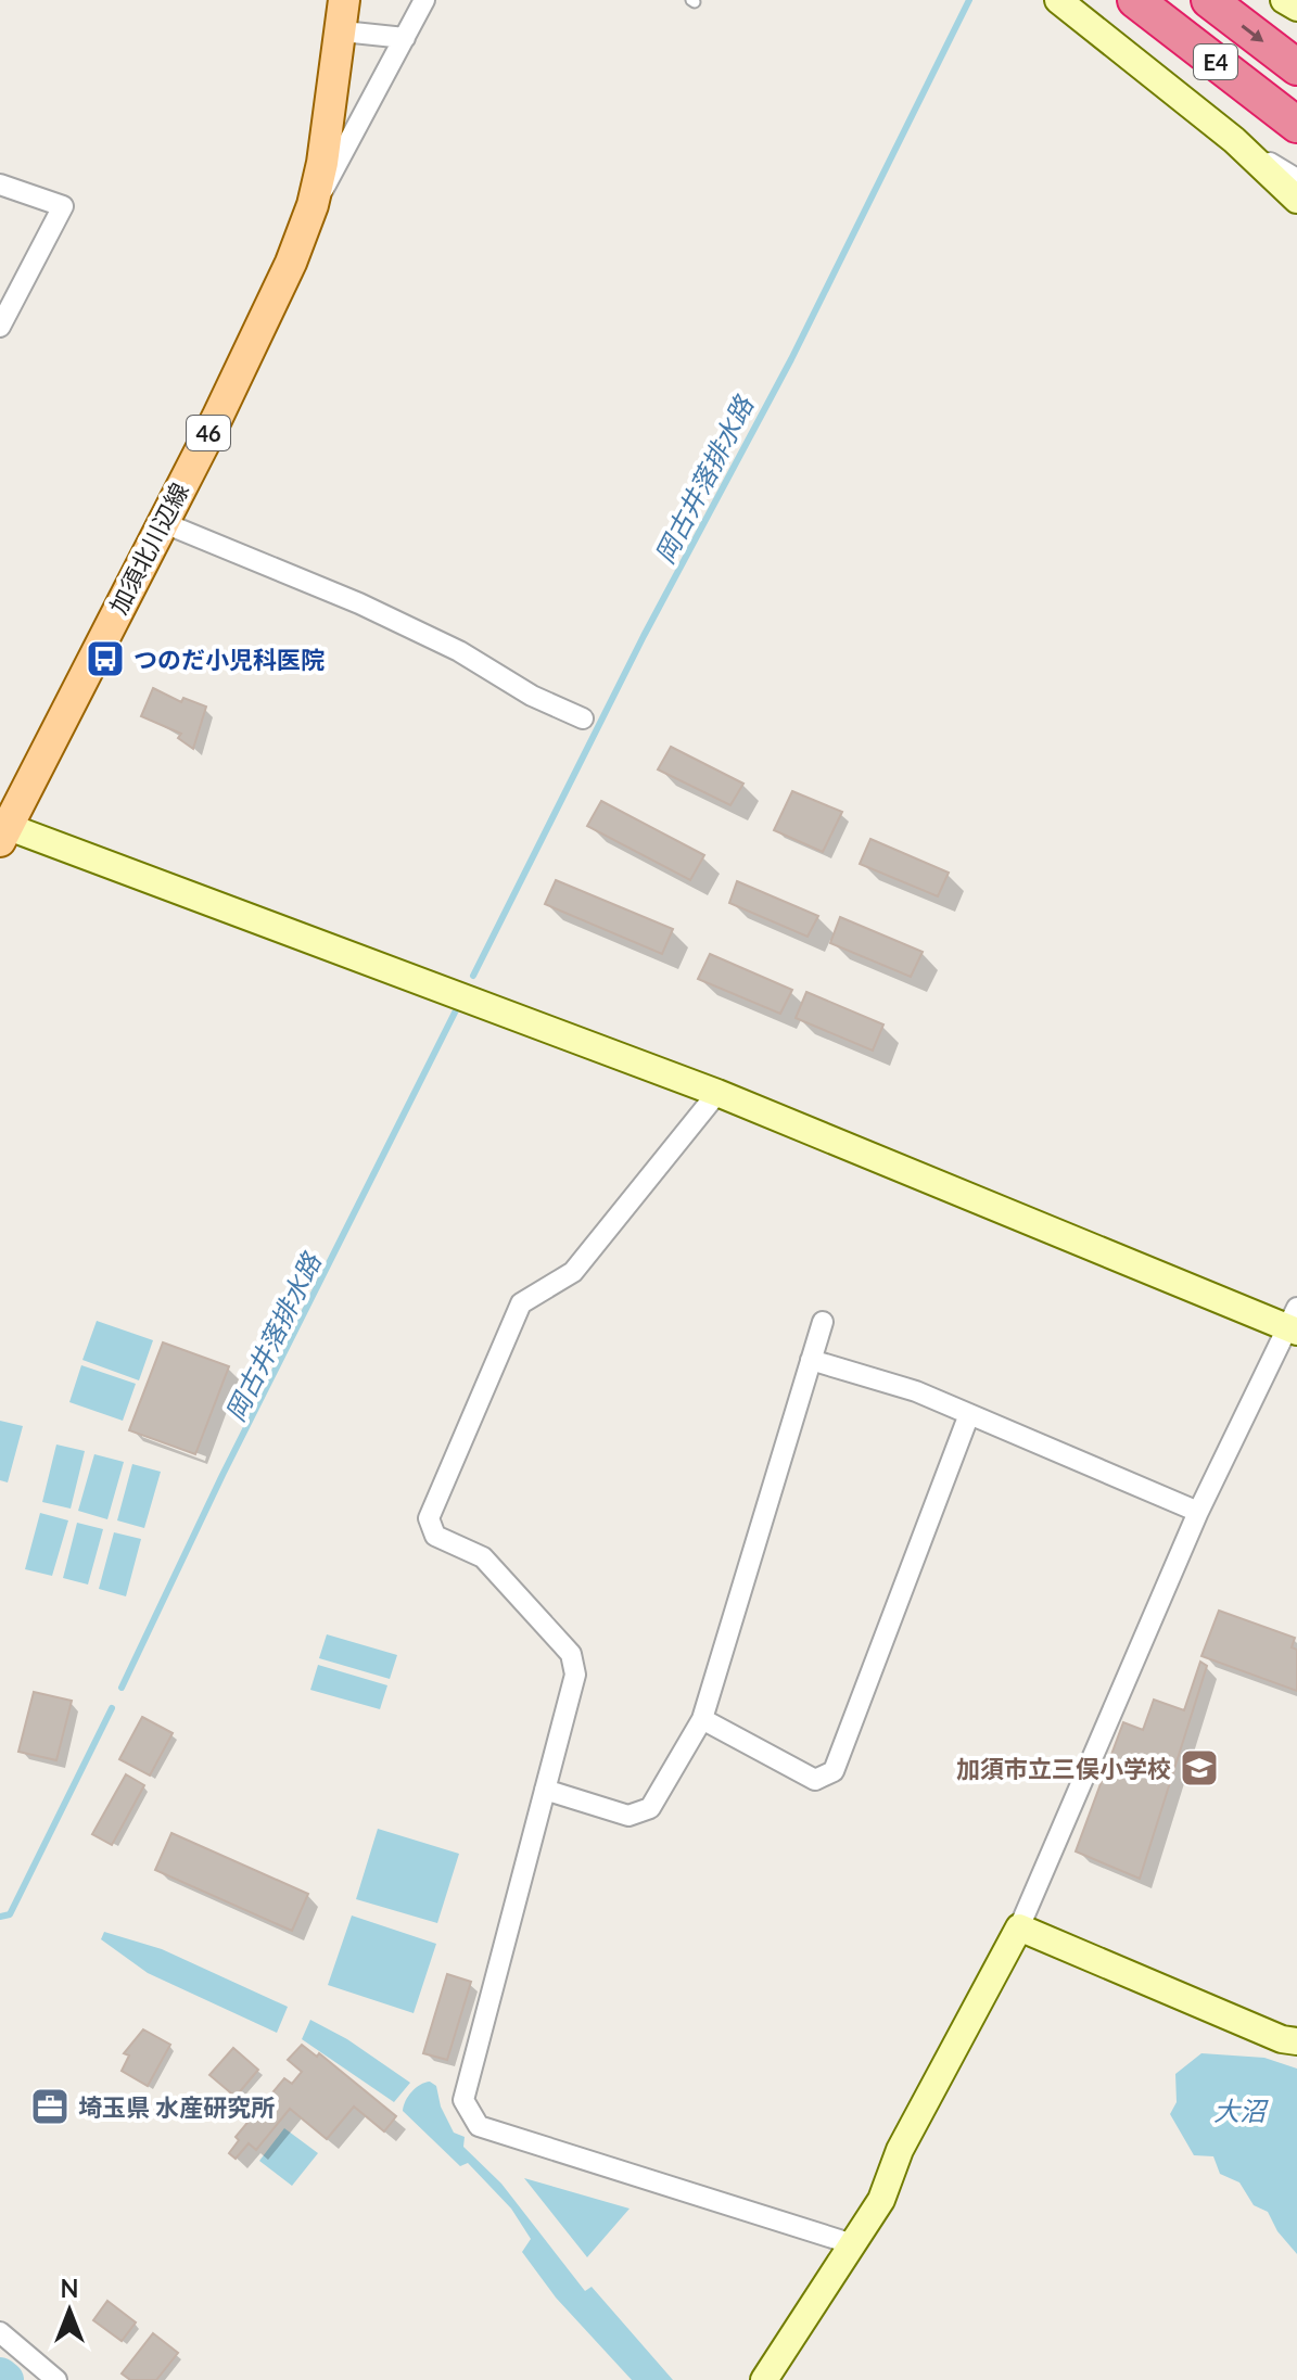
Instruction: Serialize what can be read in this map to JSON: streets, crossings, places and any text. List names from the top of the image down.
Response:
{
  "streets": {
    "highway": ["E4"],
    "main road": ["46", "加須北川辺線"]
  },
  "water": ["岡古井落排水路", "大沼"],
  "places": {
    "bus stop": ["つのだ小児科医院"],
    "school or university": ["加須市立三俣小学校"],
    "office": ["埼玉県 水産研究所"]
  },
  "north": "top"
}
